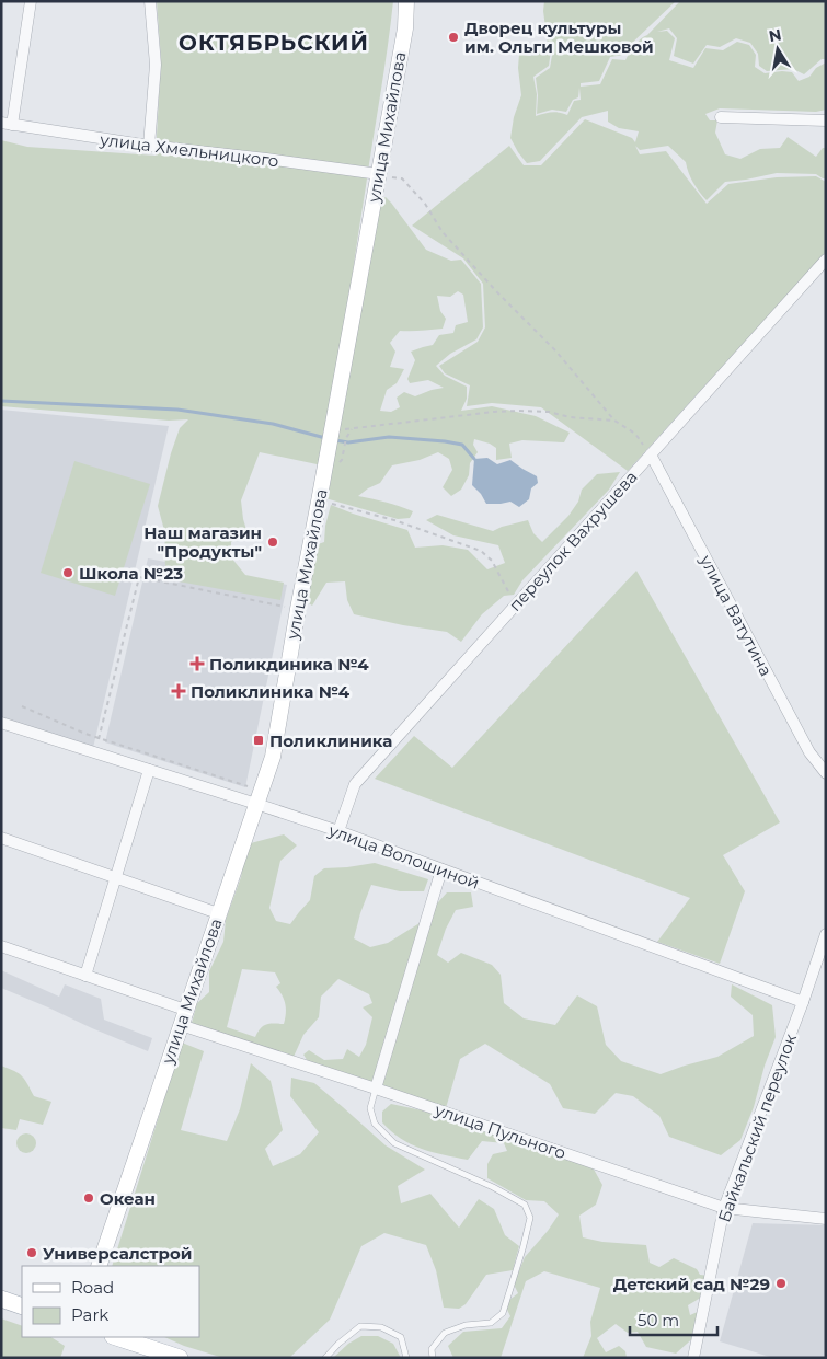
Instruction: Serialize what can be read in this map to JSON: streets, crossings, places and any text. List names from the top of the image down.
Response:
{
  "streets": {
    "street": [
      "улица Михайлова",
      "улица Хмельницкого",
      "переулок Вахрушева",
      "улица Ватутина",
      "улица Волошиной",
      "Байкальский переулок",
      "улица Пульного"
    ]
  },
  "crossings": [
    ["улица Михайлова", "улица Хмельницкого"],
    ["улица Михайлова", "улица Волошиной"],
    ["улица Михайлова", "улица Пульного"],
    ["переулок Вахрушева", "улица Ватутина"],
    ["переулок Вахрушева", "улица Волошиной"],
    ["улица Волошиной", "Байкальский переулок"],
    ["Байкальский переулок", "улица Пульного"]
  ],
  "districts": ["ОКТЯБРЬСКИЙ"],
  "places": {
    "other": [
      "Дворец культуры им. Ольги Мешковой",
      "Наш магазин \"Продукты\"",
      "Школа №23",
      "Океан",
      "Универсалстрой",
      "Детский сад №29"
    ],
    "health": ["Поликдиника №4", "Поликлиника №4"],
    "transit": ["Поликлиника"]
  },
  "legend": ["Road", "Park"],
  "scale_bar": "50 m",
  "north": "top"
}
